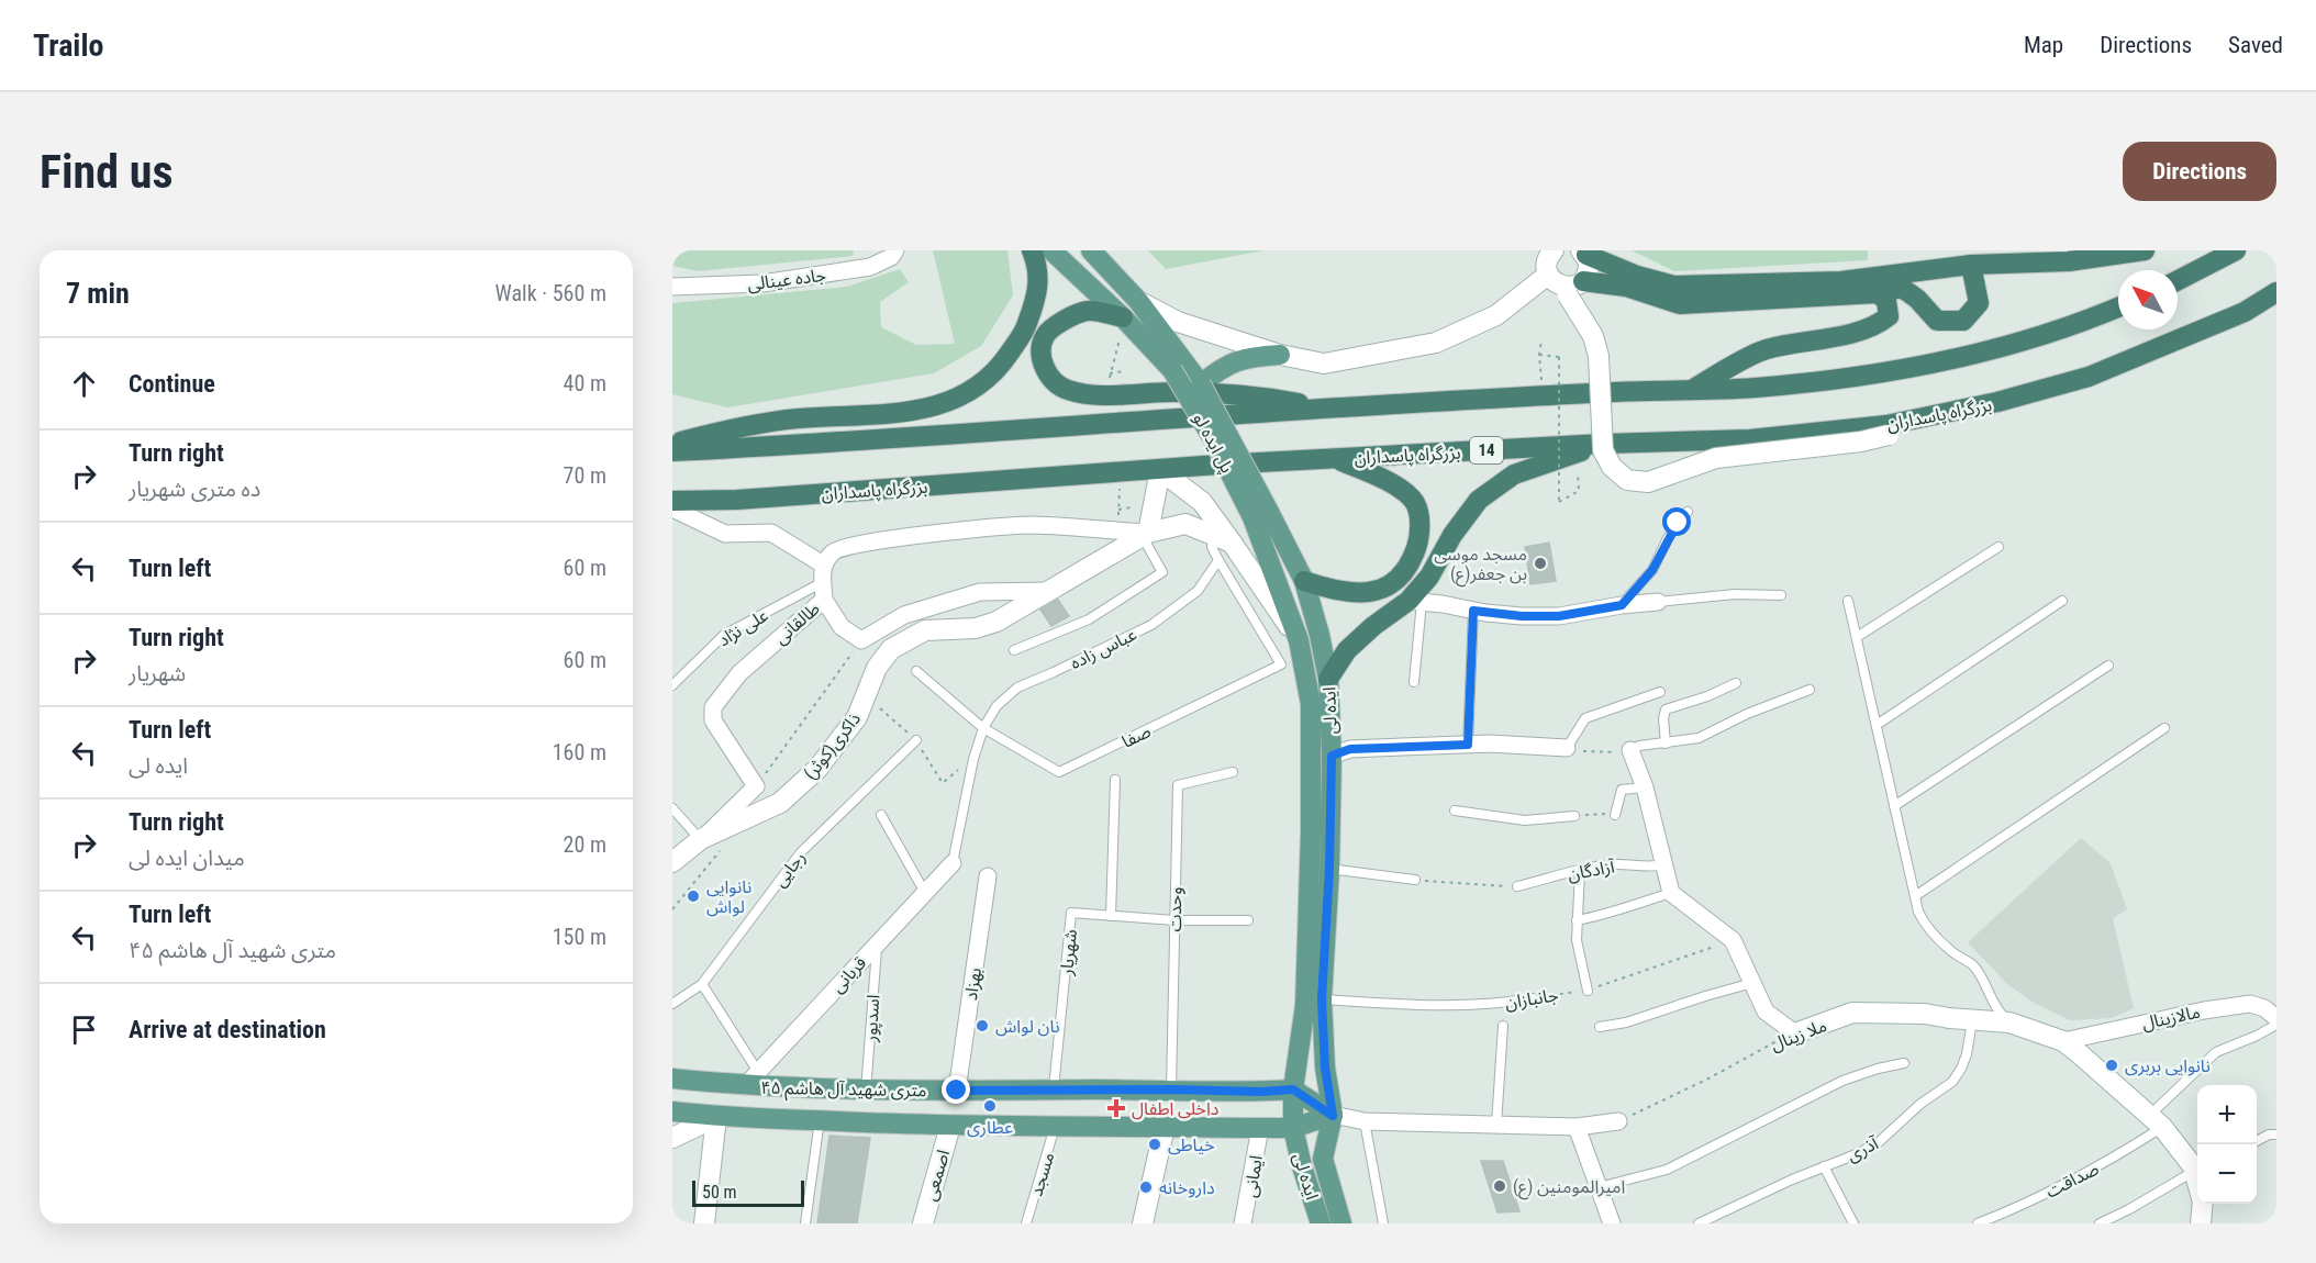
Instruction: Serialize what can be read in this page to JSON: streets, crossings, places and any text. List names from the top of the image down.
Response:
{
  "streets": {
    "highway": ["بزرگراه پاسداران", "14"],
    "main road": [
      "پل ایده لو",
      "ایده لی",
      "۴۵ متری شهید آل هاشم",
      "ایده لى"
    ],
    "street": [
      "جاده عینالی",
      "طالقانی",
      "ذاکری(کوثر)",
      "قربانی",
      "بهزاد",
      "مالازینال",
      "ملا زینال",
      "اصمعی",
      "ایمانی"
    ],
    "lane": [
      "علی نژاد",
      "عباس زاده",
      "صفا",
      "رجایی",
      "آزادگان",
      "وحدت",
      "شهریار",
      "جانبازان",
      "اسدپور",
      "آذری",
      "مسجد",
      "صداقت"
    ]
  },
  "crossings": [
    ["پل ایده لو", "ایده لی"],
    ["طالقانی", "علی نژاد"],
    ["عباس زاده", "صفا"],
    ["ایده لی", "جانبازان"],
    ["ایده لی", "۴۵ متری شهید آل هاشم"],
    ["ایده لی", "ایده لى"],
    ["صفا", "ذاکری(کوثر)"],
    ["وحدت", "شهریار"],
    ["وحدت", "۴۵ متری شهید آل هاشم"],
    ["شهریار", "۴۵ متری شهید آل هاشم"],
    ["قربانی", "اسدپور"],
    ["قربانی", "۴۵ متری شهید آل هاشم"],
    ["بهزاد", "۴۵ متری شهید آل هاشم"],
    ["مالازینال", "ملا زینال"],
    ["اسدپور", "۴۵ متری شهید آل هاشم"],
    ["ملا زینال", "آذری"],
    ["ملا زینال", "صداقت"],
    ["۴۵ متری شهید آل هاشم", "مسجد"],
    ["۴۵ متری شهید آل هاشم", "اصمعی"],
    ["۴۵ متری شهید آل هاشم", "ایمانی"],
    ["۴۵ متری شهید آل هاشم", "ایده لى"]
  ],
  "places": {
    "other": [
      "مسجد موسی بن جعفر(ع)",
      "نانوایی لواش",
      "نان لواش",
      "نانوایی بربری",
      "عطاری",
      "خیاطی",
      "امیرالمومنین (ع)",
      "داروخانه"
    ],
    "health": ["داخلی اطفال"]
  },
  "scale_bar": "50 m",
  "north": "top left",
  "page": {
    "header": "Trailo",
    "nav": ["Map", "Directions", "Saved"],
    "buttons": "Directions",
    "title": "Find us",
    "heading": ["7 min", "Walk · 560 m"],
    "list": [
      ["Continue", "40 m"],
      ["Turn right", "ده متری شهریار", "70 m"],
      ["Turn left", "60 m"],
      ["Turn right", "شهریار", "60 m"],
      ["Turn left", "ایده لی", "160 m"],
      ["Turn right", "میدان ایده لی", "20 m"],
      ["Turn left", "۴۵ متری شهید آل هاشم", "150 m"],
      "Arrive at destination"
    ],
    "map_buttons": ["+", "−"],
    "scale": "50 m"
  }
}
